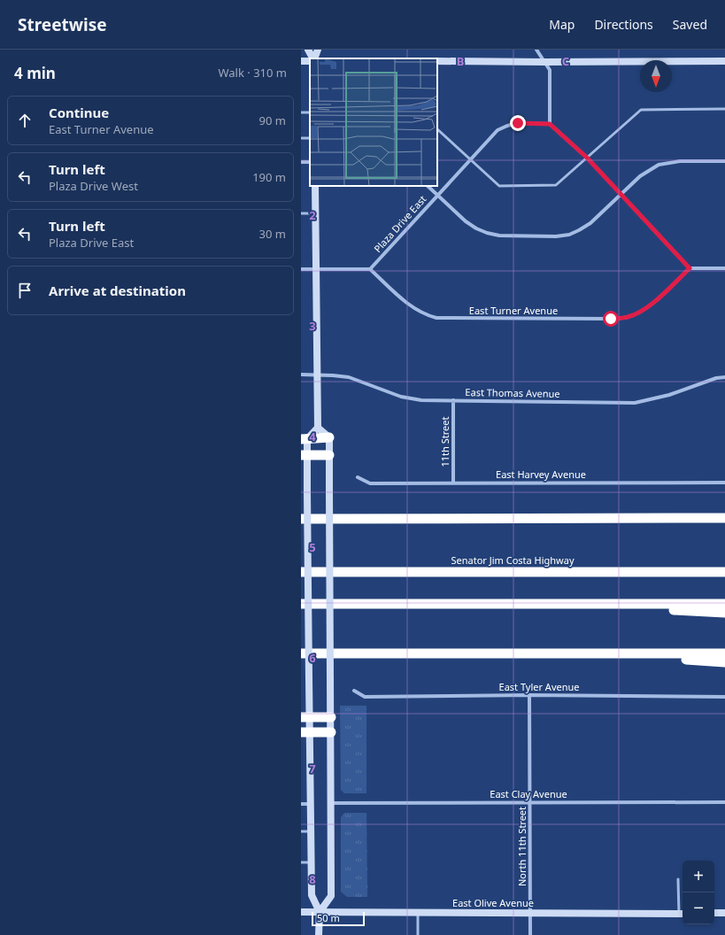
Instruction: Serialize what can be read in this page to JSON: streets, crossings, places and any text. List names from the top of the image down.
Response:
{
  "streets": {
    "highway": ["Senator Jim Costa Highway"],
    "main road": ["East Olive Avenue"],
    "street": [
      "Plaza Drive East",
      "East Turner Avenue",
      "East Thomas Avenue",
      "11th Street",
      "East Harvey Avenue",
      "East Tyler Avenue",
      "East Clay Avenue",
      "North 11th Street"
    ]
  },
  "crossings": [
    ["Plaza Drive East", "East Turner Avenue"],
    ["East Thomas Avenue", "11th Street"],
    ["11th Street", "East Harvey Avenue"],
    ["East Tyler Avenue", "North 11th Street"],
    ["East Clay Avenue", "North 11th Street"],
    ["North 11th Street", "East Olive Avenue"]
  ],
  "scale_bar": "50 m",
  "north": "bottom",
  "page": {
    "header": "Streetwise",
    "nav": ["Map", "Directions", "Saved"],
    "heading": ["4 min", "Walk · 310 m"],
    "list": [
      ["Continue", "East Turner Avenue", "90 m"],
      ["Turn left", "Plaza Drive West", "190 m"],
      ["Turn left", "Plaza Drive East", "30 m"],
      "Arrive at destination"
    ],
    "map_buttons": ["+", "−"],
    "scale": "50 m"
  },
  "grid": {
    "columns": ["B", "C"],
    "rows": [
      "2",
      "3",
      "4",
      "5",
      "6",
      "7",
      "8"
    ]
  }
}
